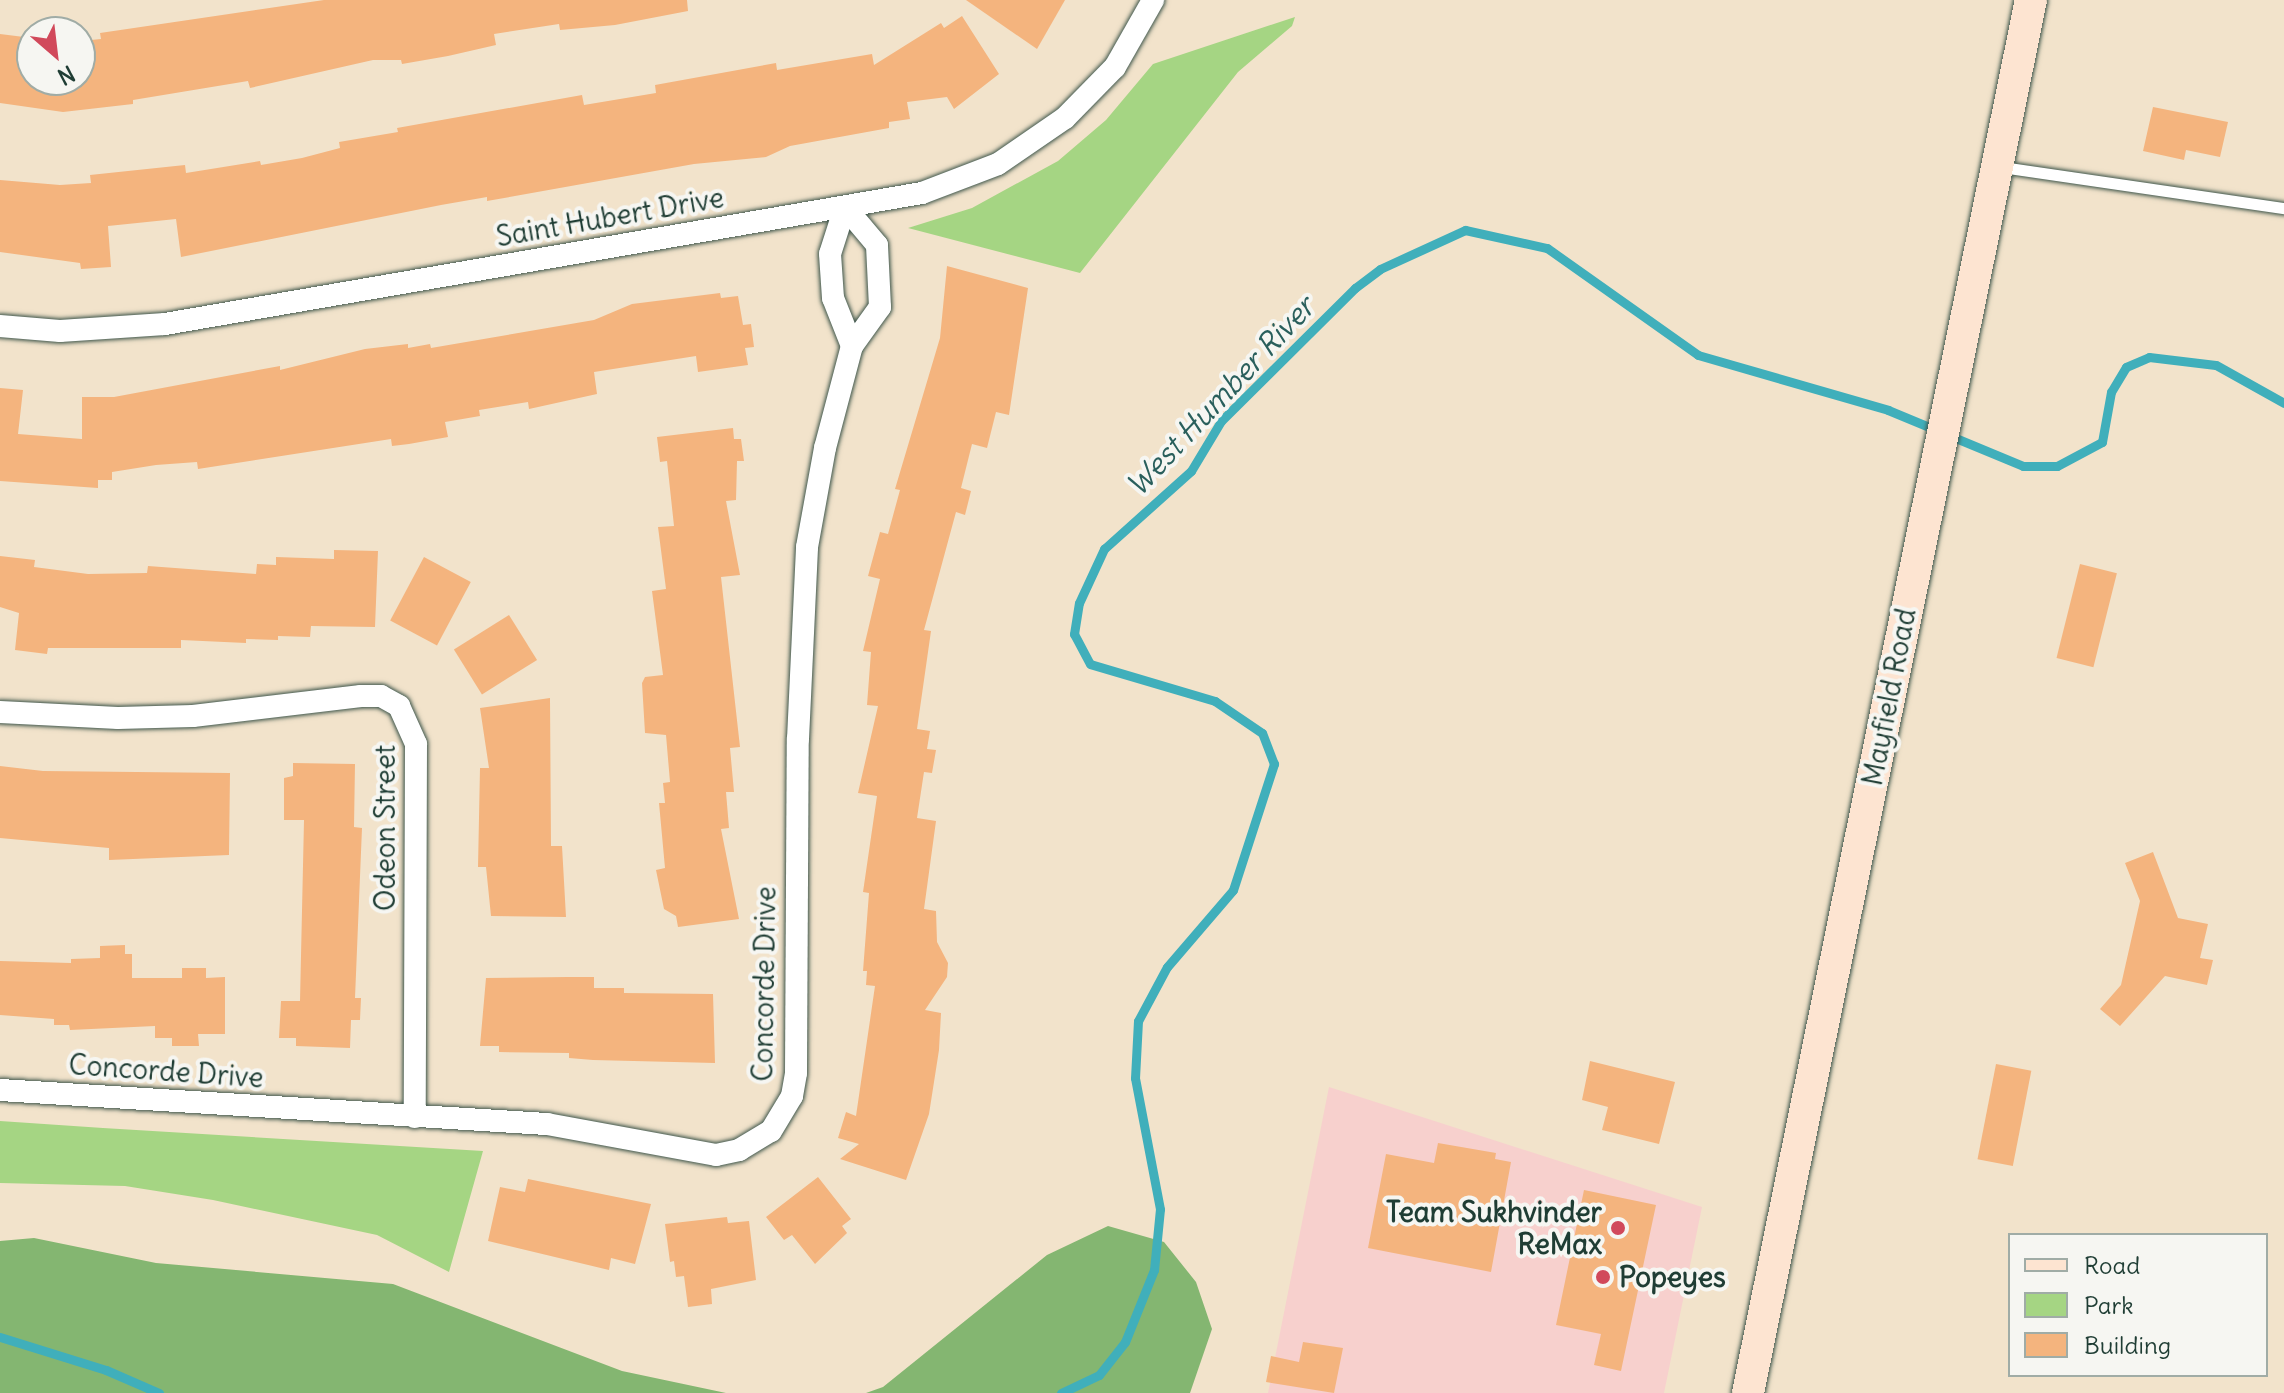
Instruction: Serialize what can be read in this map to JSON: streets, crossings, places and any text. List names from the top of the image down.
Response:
{
  "streets": {
    "main road": ["Mayfield Road"],
    "street": ["Saint Hubert Drive", "Odeon Street", "Concorde Drive"]
  },
  "crossings": [
    ["Saint Hubert Drive", "Concorde Drive"],
    ["Odeon Street", "Concorde Drive"]
  ],
  "water": ["West Humber River"],
  "places": ["Team Sukhvinder ReMax", "Popeyes"],
  "legend": ["Road", "Park", "Building"],
  "north": "bottom right"
}
